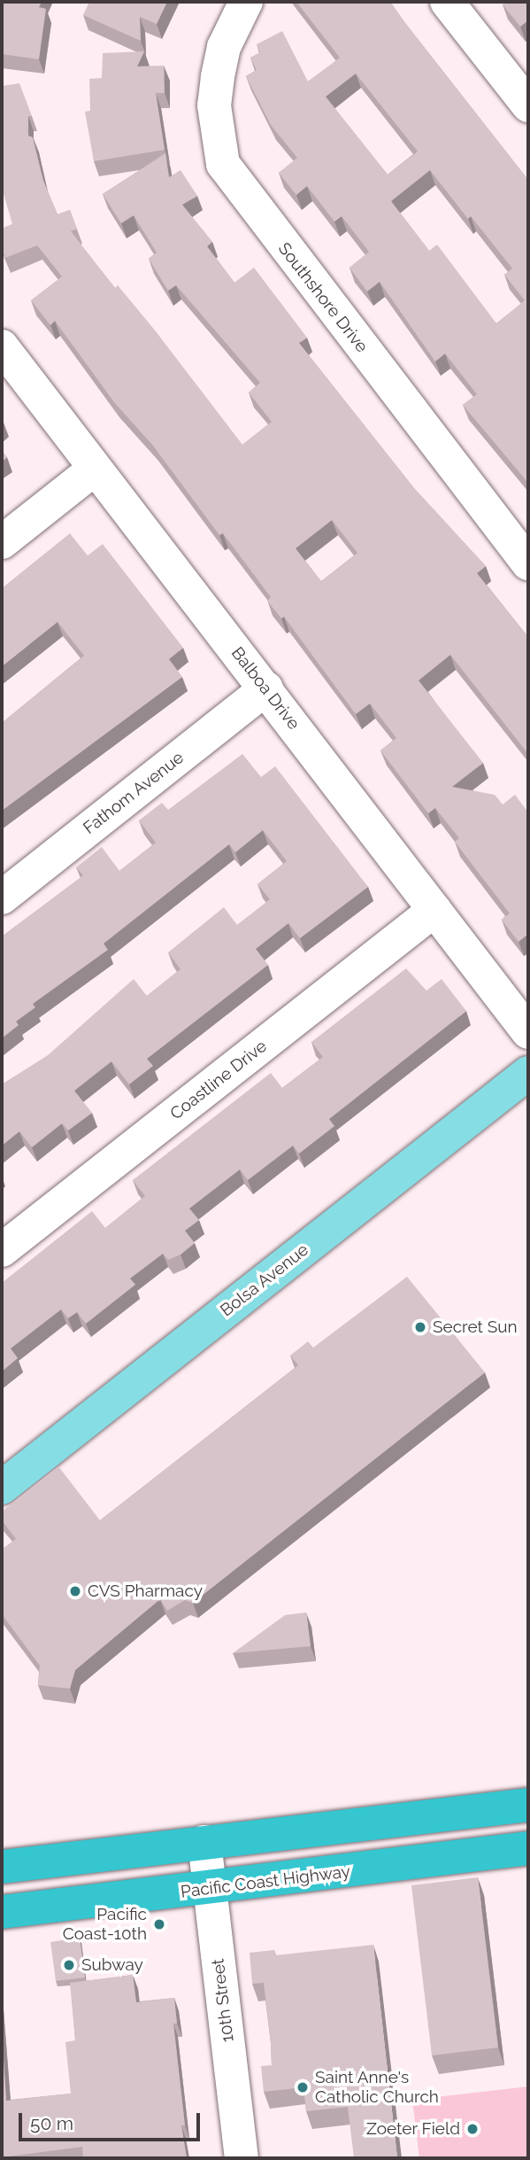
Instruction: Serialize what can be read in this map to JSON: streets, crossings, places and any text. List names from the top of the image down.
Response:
{
  "streets": {
    "highway": ["Pacific Coast Highway"],
    "main road": ["Bolsa Avenue"],
    "street": [
      "Southshore Drive",
      "Balboa Drive",
      "Fathom Avenue",
      "Coastline Drive",
      "10th Street"
    ]
  },
  "crossings": [
    ["Balboa Drive", "Fathom Avenue"],
    ["Balboa Drive", "Coastline Drive"],
    ["Pacific Coast Highway", "10th Street"]
  ],
  "places": [
    "Secret Sun",
    "CVS Pharmacy",
    "Pacific Coast-10th",
    "Subway",
    "Saint Anne's Catholic Church",
    "Zoeter Field"
  ],
  "scale_bar": "50 m"
}
